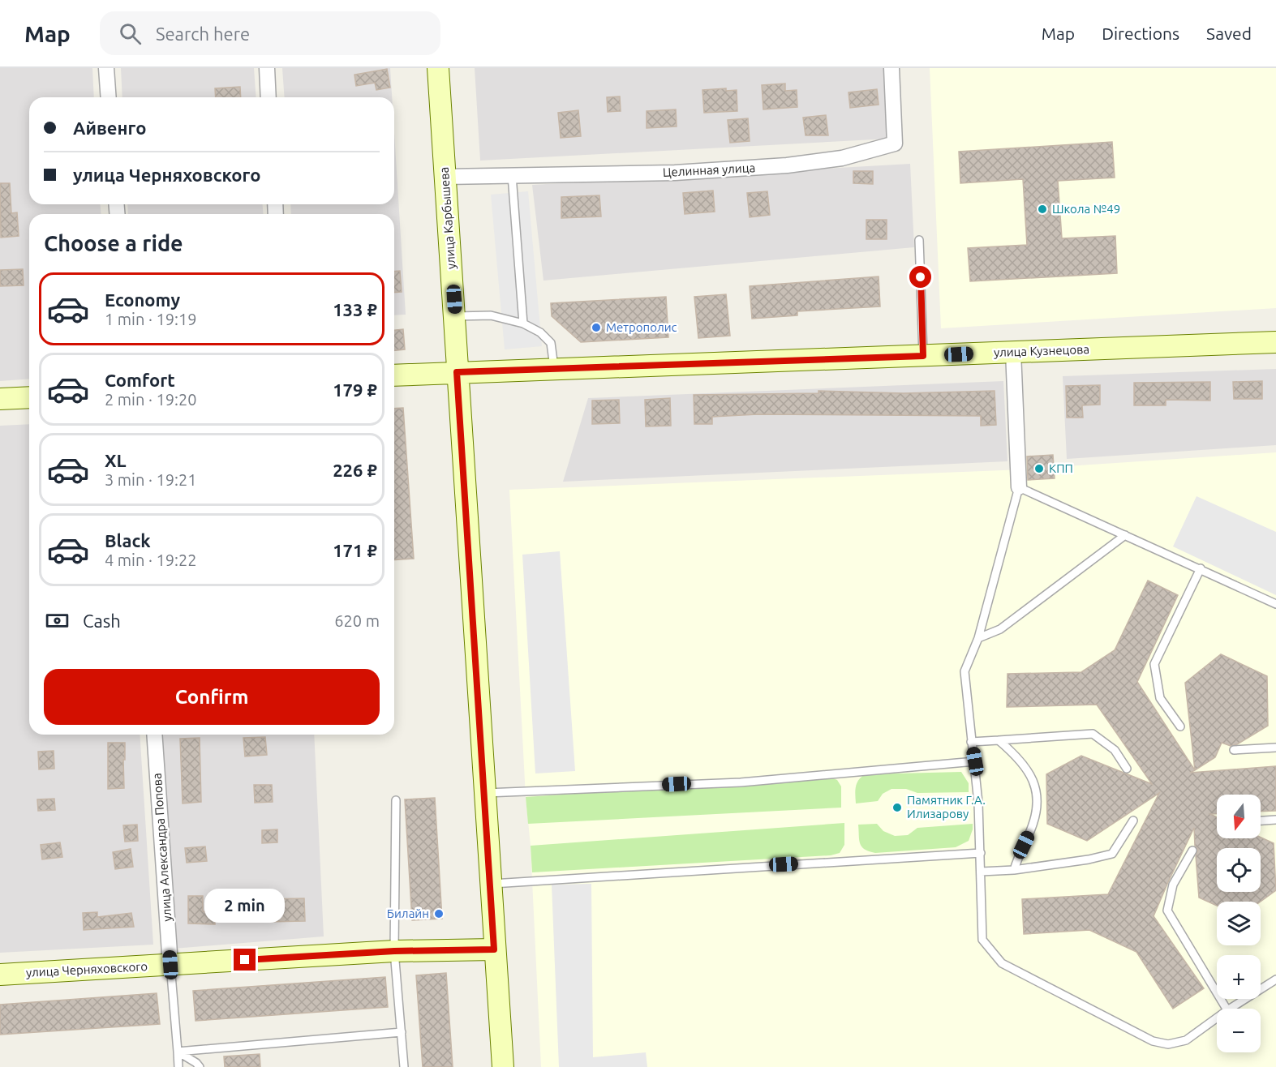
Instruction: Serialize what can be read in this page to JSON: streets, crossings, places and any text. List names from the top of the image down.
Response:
{
  "streets": {
    "street": [
      "Целинная улица",
      "улица Карбышева",
      "улица Кузнецова",
      "улица Александра Попова",
      "улица Черняховского"
    ]
  },
  "crossings": [
    ["Целинная улица", "улица Карбышева"],
    ["улица Карбышева", "улица Кузнецова"],
    ["улица Карбышева", "улица Черняховского"],
    ["улица Александра Попова", "улица Черняховского"]
  ],
  "places": [
    "Школа №49",
    "Метрополис",
    "КПП",
    "Памятник Г.А. Илизарову",
    "Билайн"
  ],
  "north": "bottom",
  "page": {
    "header": "Map",
    "search": "Search here",
    "nav": ["Map", "Directions", "Saved"],
    "banner": ["Айвенго", "улица Черняховского"],
    "heading": "Choose a ride",
    "list": [
      {
        "name": "Economy",
        "note": "1 min · 19:19",
        "value": "133 ₽"
      },
      {
        "name": "Comfort",
        "note": "2 min · 19:20",
        "value": "179 ₽"
      },
      {
        "name": "XL",
        "note": "3 min · 19:21",
        "value": "226 ₽"
      },
      {
        "name": "Black",
        "note": "4 min · 19:22",
        "value": "171 ₽"
      }
    ],
    "pay": ["Cash", "620 m"],
    "buttons": "Confirm",
    "map_buttons": ["+", "−"],
    "bubble": "2 min"
  }
}
